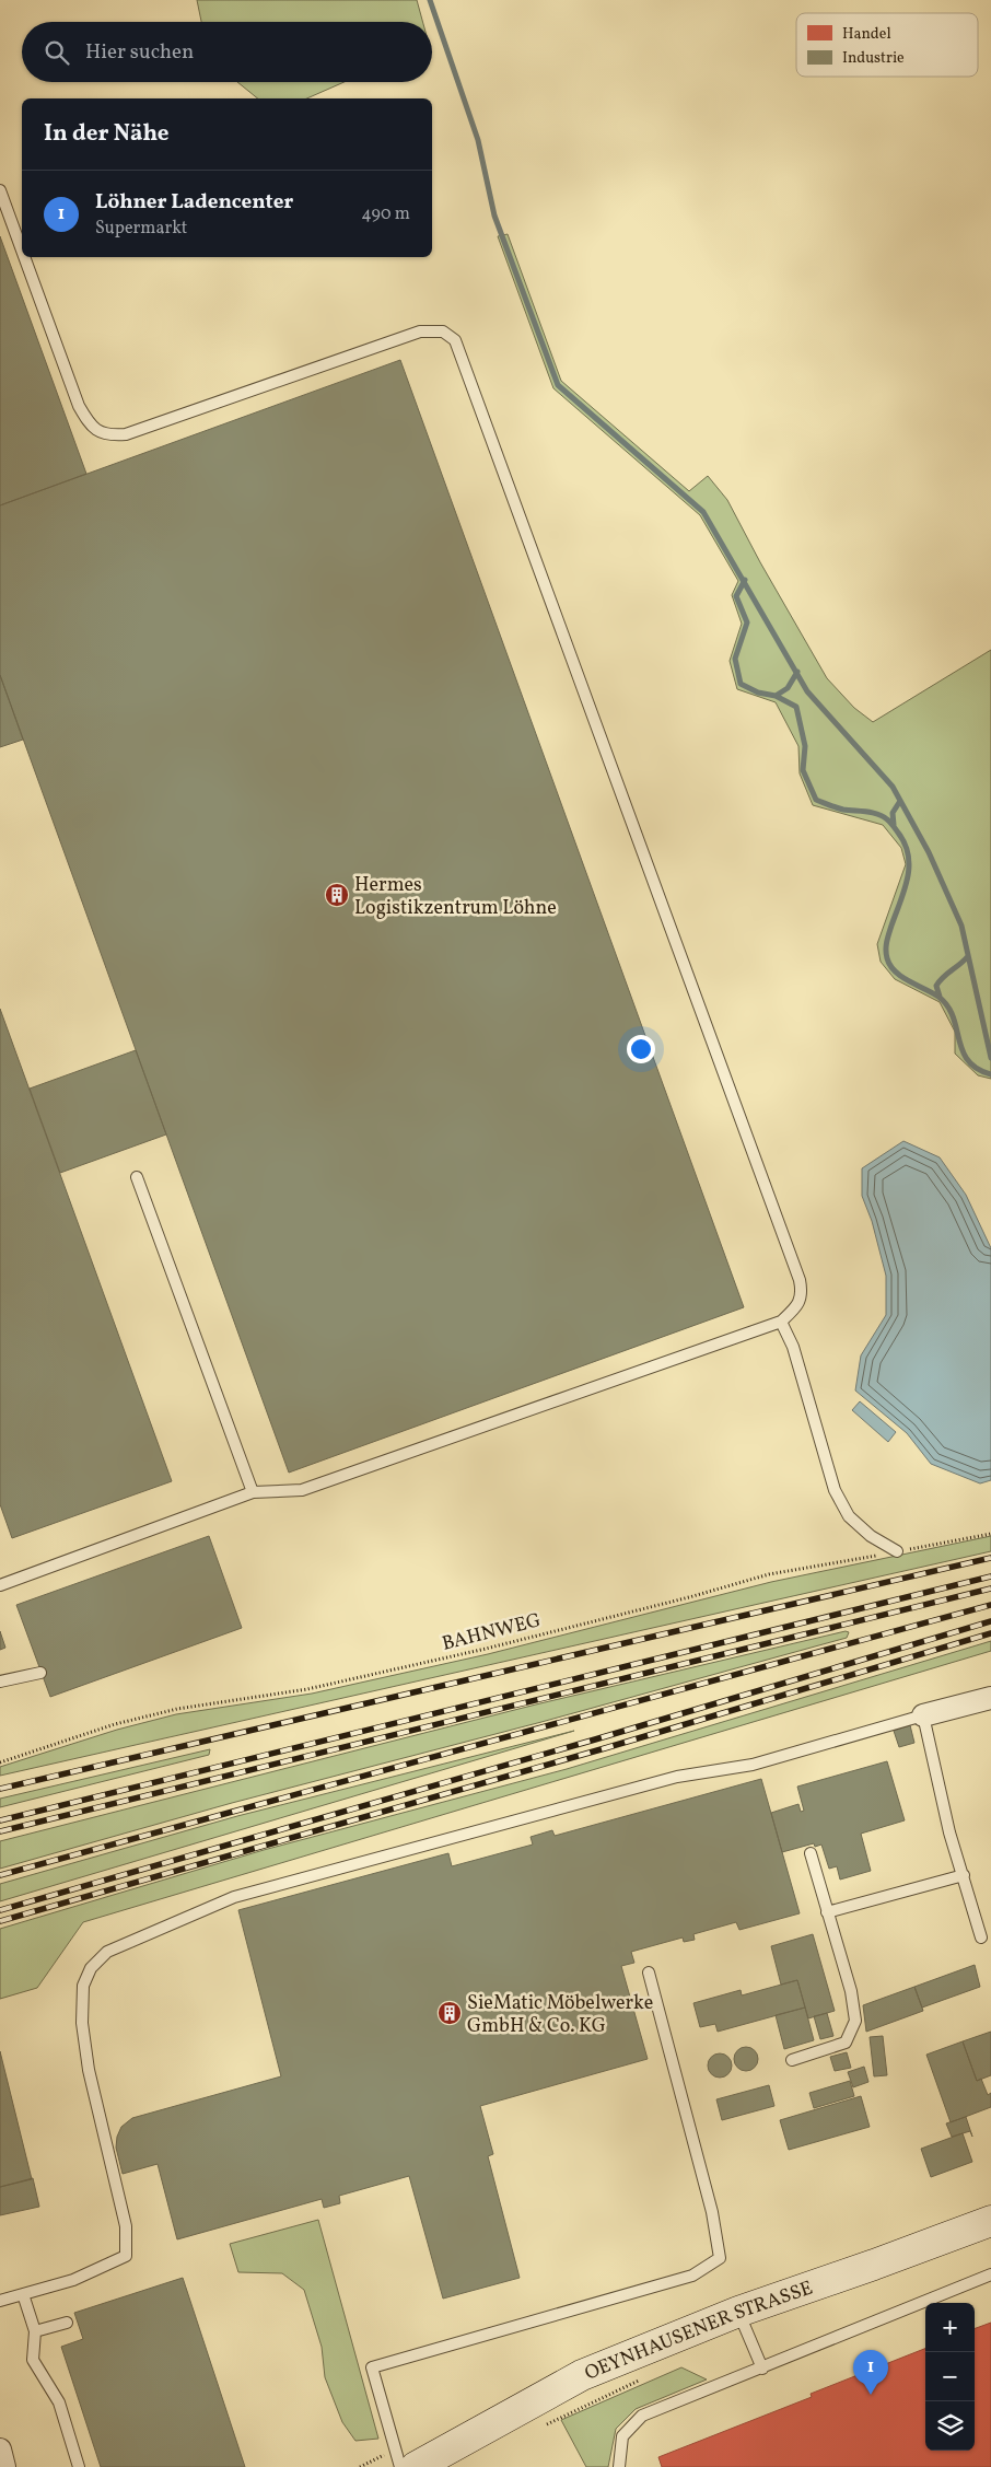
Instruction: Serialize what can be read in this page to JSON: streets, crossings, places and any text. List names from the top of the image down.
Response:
{
  "streets": {
    "main road": ["OEYNHAUSENER STRASSE"],
    "path": ["BAHNWEG"]
  },
  "places": {
    "building": ["Hermes Logistikzentrum Löhne", "SieMatic Möbelwerke GmbH & Co. KG"]
  },
  "legend": ["Handel", "Industrie"],
  "page": {
    "search": "Hier suchen",
    "heading": "In der Nähe",
    "list": [
      {
        "mark": "1",
        "name": "Löhner Ladencenter",
        "note": "Supermarkt",
        "value": "490 m"
      }
    ],
    "map_buttons": ["+", "−"],
    "pins": "1"
  }
}
